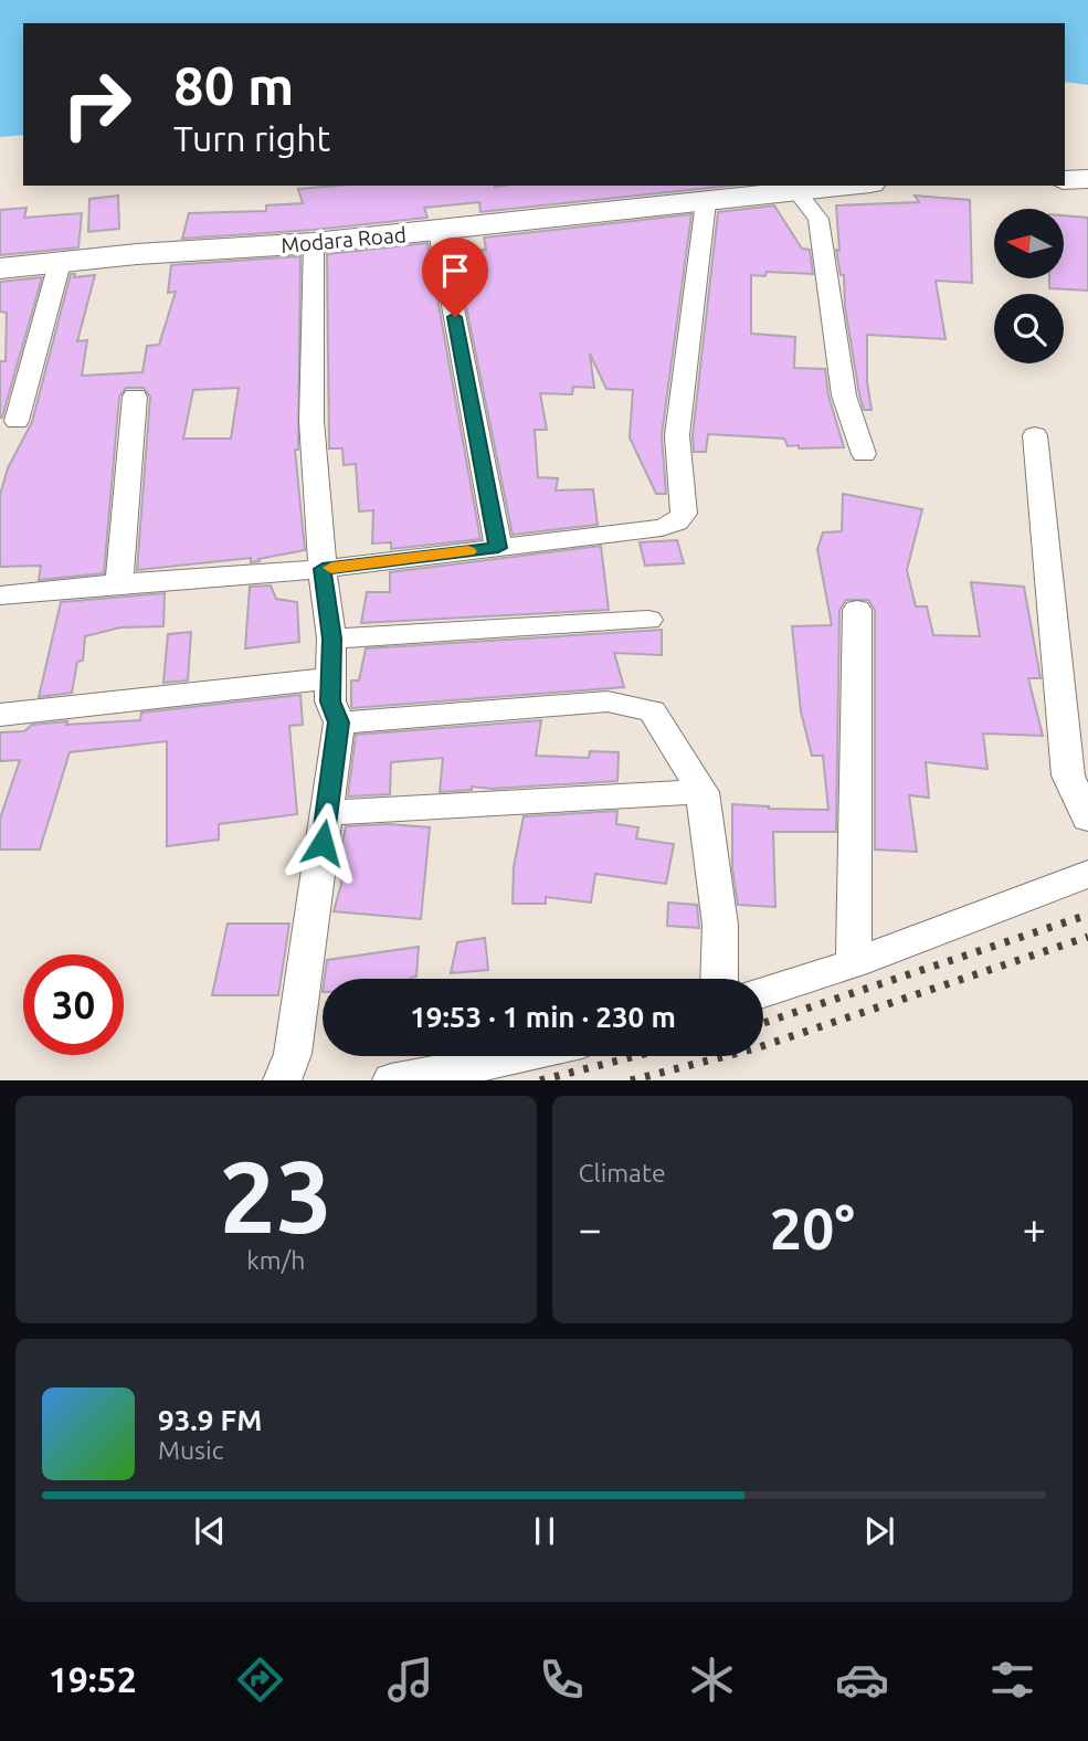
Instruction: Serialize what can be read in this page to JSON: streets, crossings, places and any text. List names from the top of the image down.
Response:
{
  "streets": {
    "main road": ["Modara Road"]
  },
  "north": "left",
  "page": {
    "turn": ["80 m", "Turn right"],
    "limit": "30",
    "trip": "19:53 · 1 min · 230 m",
    "tile": [
      ["23", "km/h"],
      "Climate"
    ],
    "heat": ["−", "20°", "+"],
    "song": ["93.9 FM", "Music"],
    "tabs": "19:52"
  }
}
